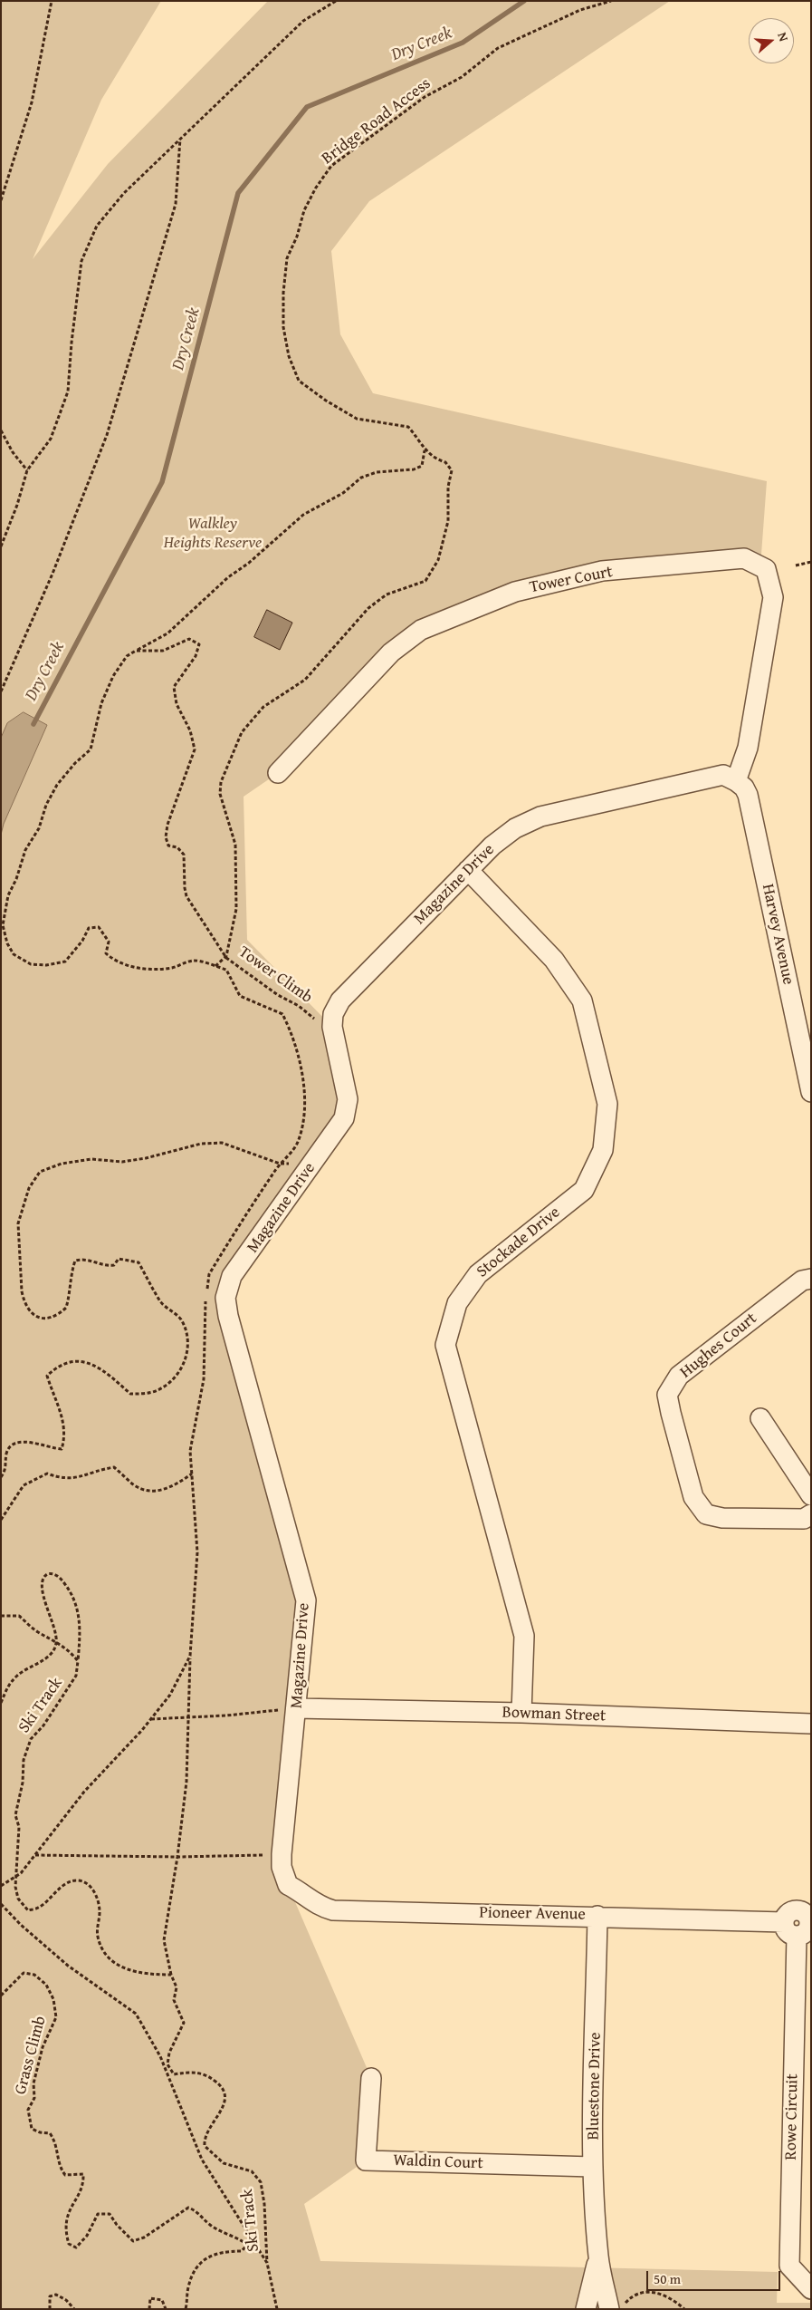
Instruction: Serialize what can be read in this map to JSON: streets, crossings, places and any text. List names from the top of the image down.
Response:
{
  "streets": {
    "street": [
      "Tower Court",
      "Magazine Drive",
      "Harvey Avenue",
      "Stockade Drive",
      "Hughes Court",
      "Bowman Street",
      "Pioneer Avenue",
      "Bluestone Drive",
      "Rowe Circuit",
      "Waldin Court"
    ],
    "path": [
      "Bridge Road Access",
      "Tower Climb",
      "Ski Track",
      "Grass Climb"
    ]
  },
  "crossings": [
    ["Tower Court", "Magazine Drive"],
    ["Tower Court", "Harvey Avenue"],
    ["Magazine Drive", "Harvey Avenue"],
    ["Magazine Drive", "Stockade Drive"],
    ["Magazine Drive", "Bowman Street"],
    ["Magazine Drive", "Pioneer Avenue"],
    ["Stockade Drive", "Bowman Street"],
    ["Pioneer Avenue", "Bluestone Drive"],
    ["Pioneer Avenue", "Rowe Circuit"],
    ["Bluestone Drive", "Waldin Court"]
  ],
  "water": ["Dry Creek"],
  "parks": ["Walkley Heights Reserve"],
  "scale_bar": "50 m",
  "north": "right"
}
